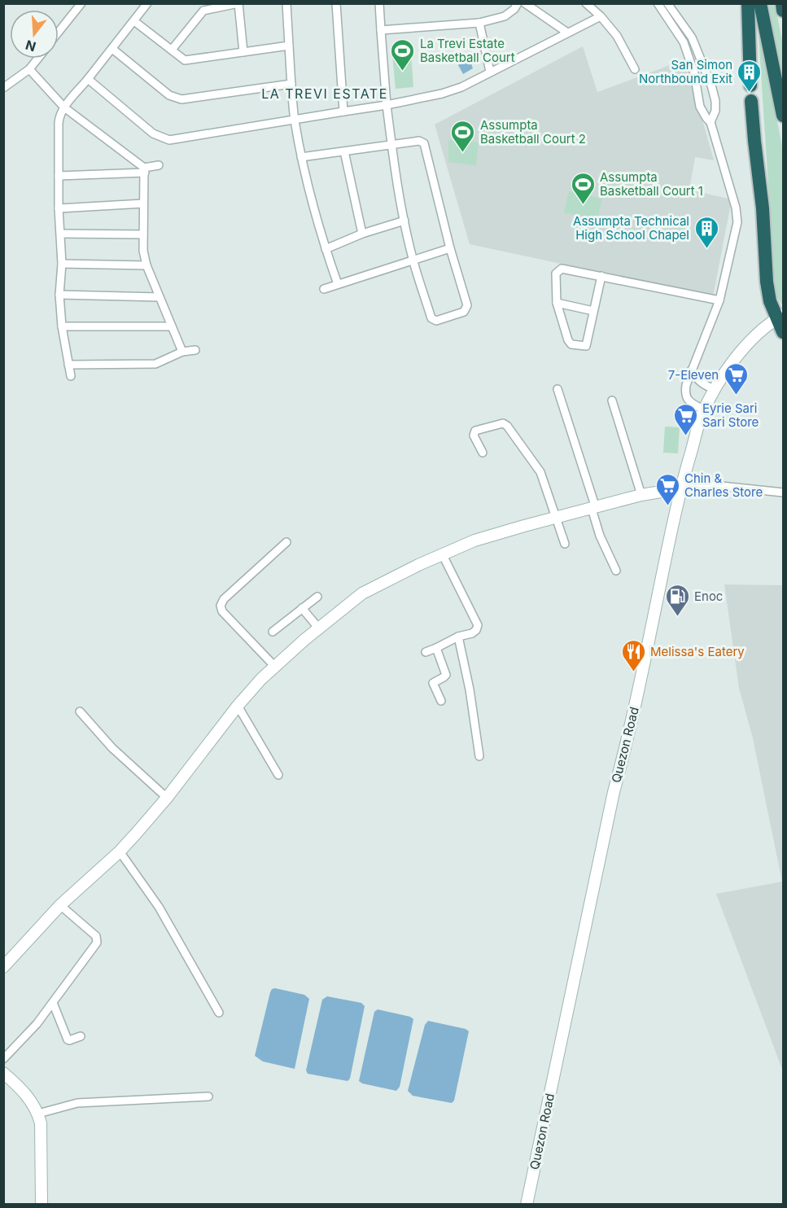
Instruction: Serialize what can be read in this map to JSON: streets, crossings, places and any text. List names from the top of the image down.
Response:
{
  "streets": {
    "street": ["Quezon Road"]
  },
  "districts": ["LA TREVI ESTATE"],
  "places": {
    "sports": ["La Trevi Estate Basketball Court", "Assumpta Basketball Court 2", "Assumpta Basketball Court 1"],
    "building": ["San Simon Northbound Exit", "Assumpta Technical High School Chapel"],
    "supermarket": ["7-Eleven", "Eyrie Sari Sari Store", "Chin & Charles Store"],
    "fuel station": ["Enoc"],
    "restaurant": ["Melissa's Eatery"]
  },
  "north": "bottom"
}
